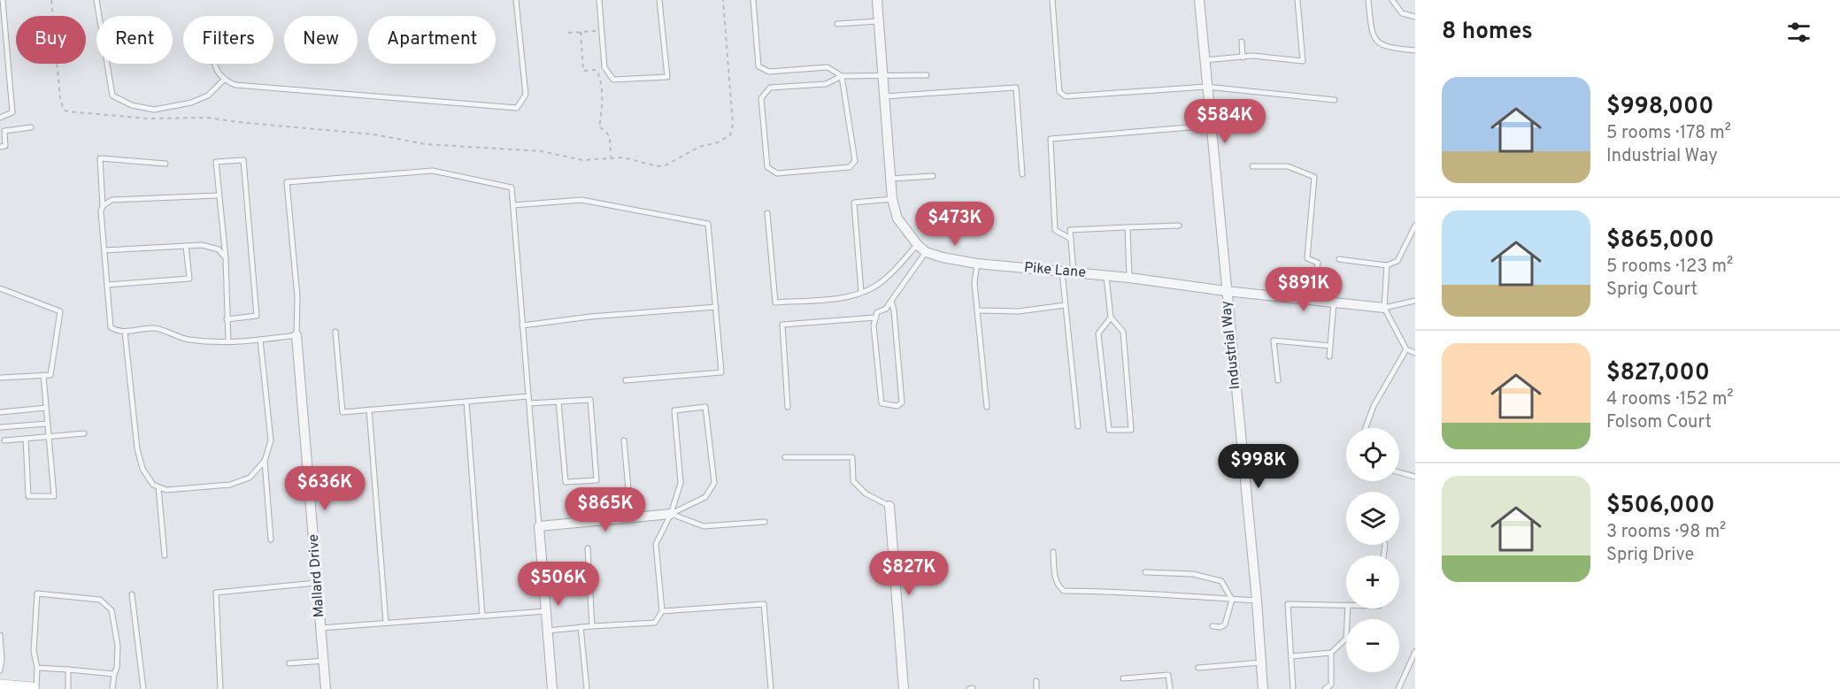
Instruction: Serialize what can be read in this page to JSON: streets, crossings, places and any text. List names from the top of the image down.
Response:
{
  "streets": {
    "street": ["Pike Lane", "Industrial Way", "Mallard Drive"]
  },
  "crossings": [
    ["Pike Lane", "Industrial Way"]
  ],
  "page": {
    "heading": "8 homes",
    "chip": [
      "Buy",
      "Rent",
      "Filters",
      "New",
      "Apartment"
    ],
    "list": [
      {
        "name": "$998,000",
        "note": "5 rooms · 178 m² · Industrial Way"
      },
      {
        "name": "$865,000",
        "note": "5 rooms · 123 m² · Sprig Court"
      },
      {
        "name": "$827,000",
        "note": "4 rooms · 152 m² · Folsom Court"
      },
      {
        "name": "$506,000",
        "note": "3 rooms · 98 m² · Sprig Drive"
      }
    ],
    "price": [
      "$584K",
      "$473K",
      "$891K",
      "$998K",
      "$636K",
      "$865K",
      "$827K",
      "$506K"
    ],
    "map_buttons": ["+", "−"]
  }
}
